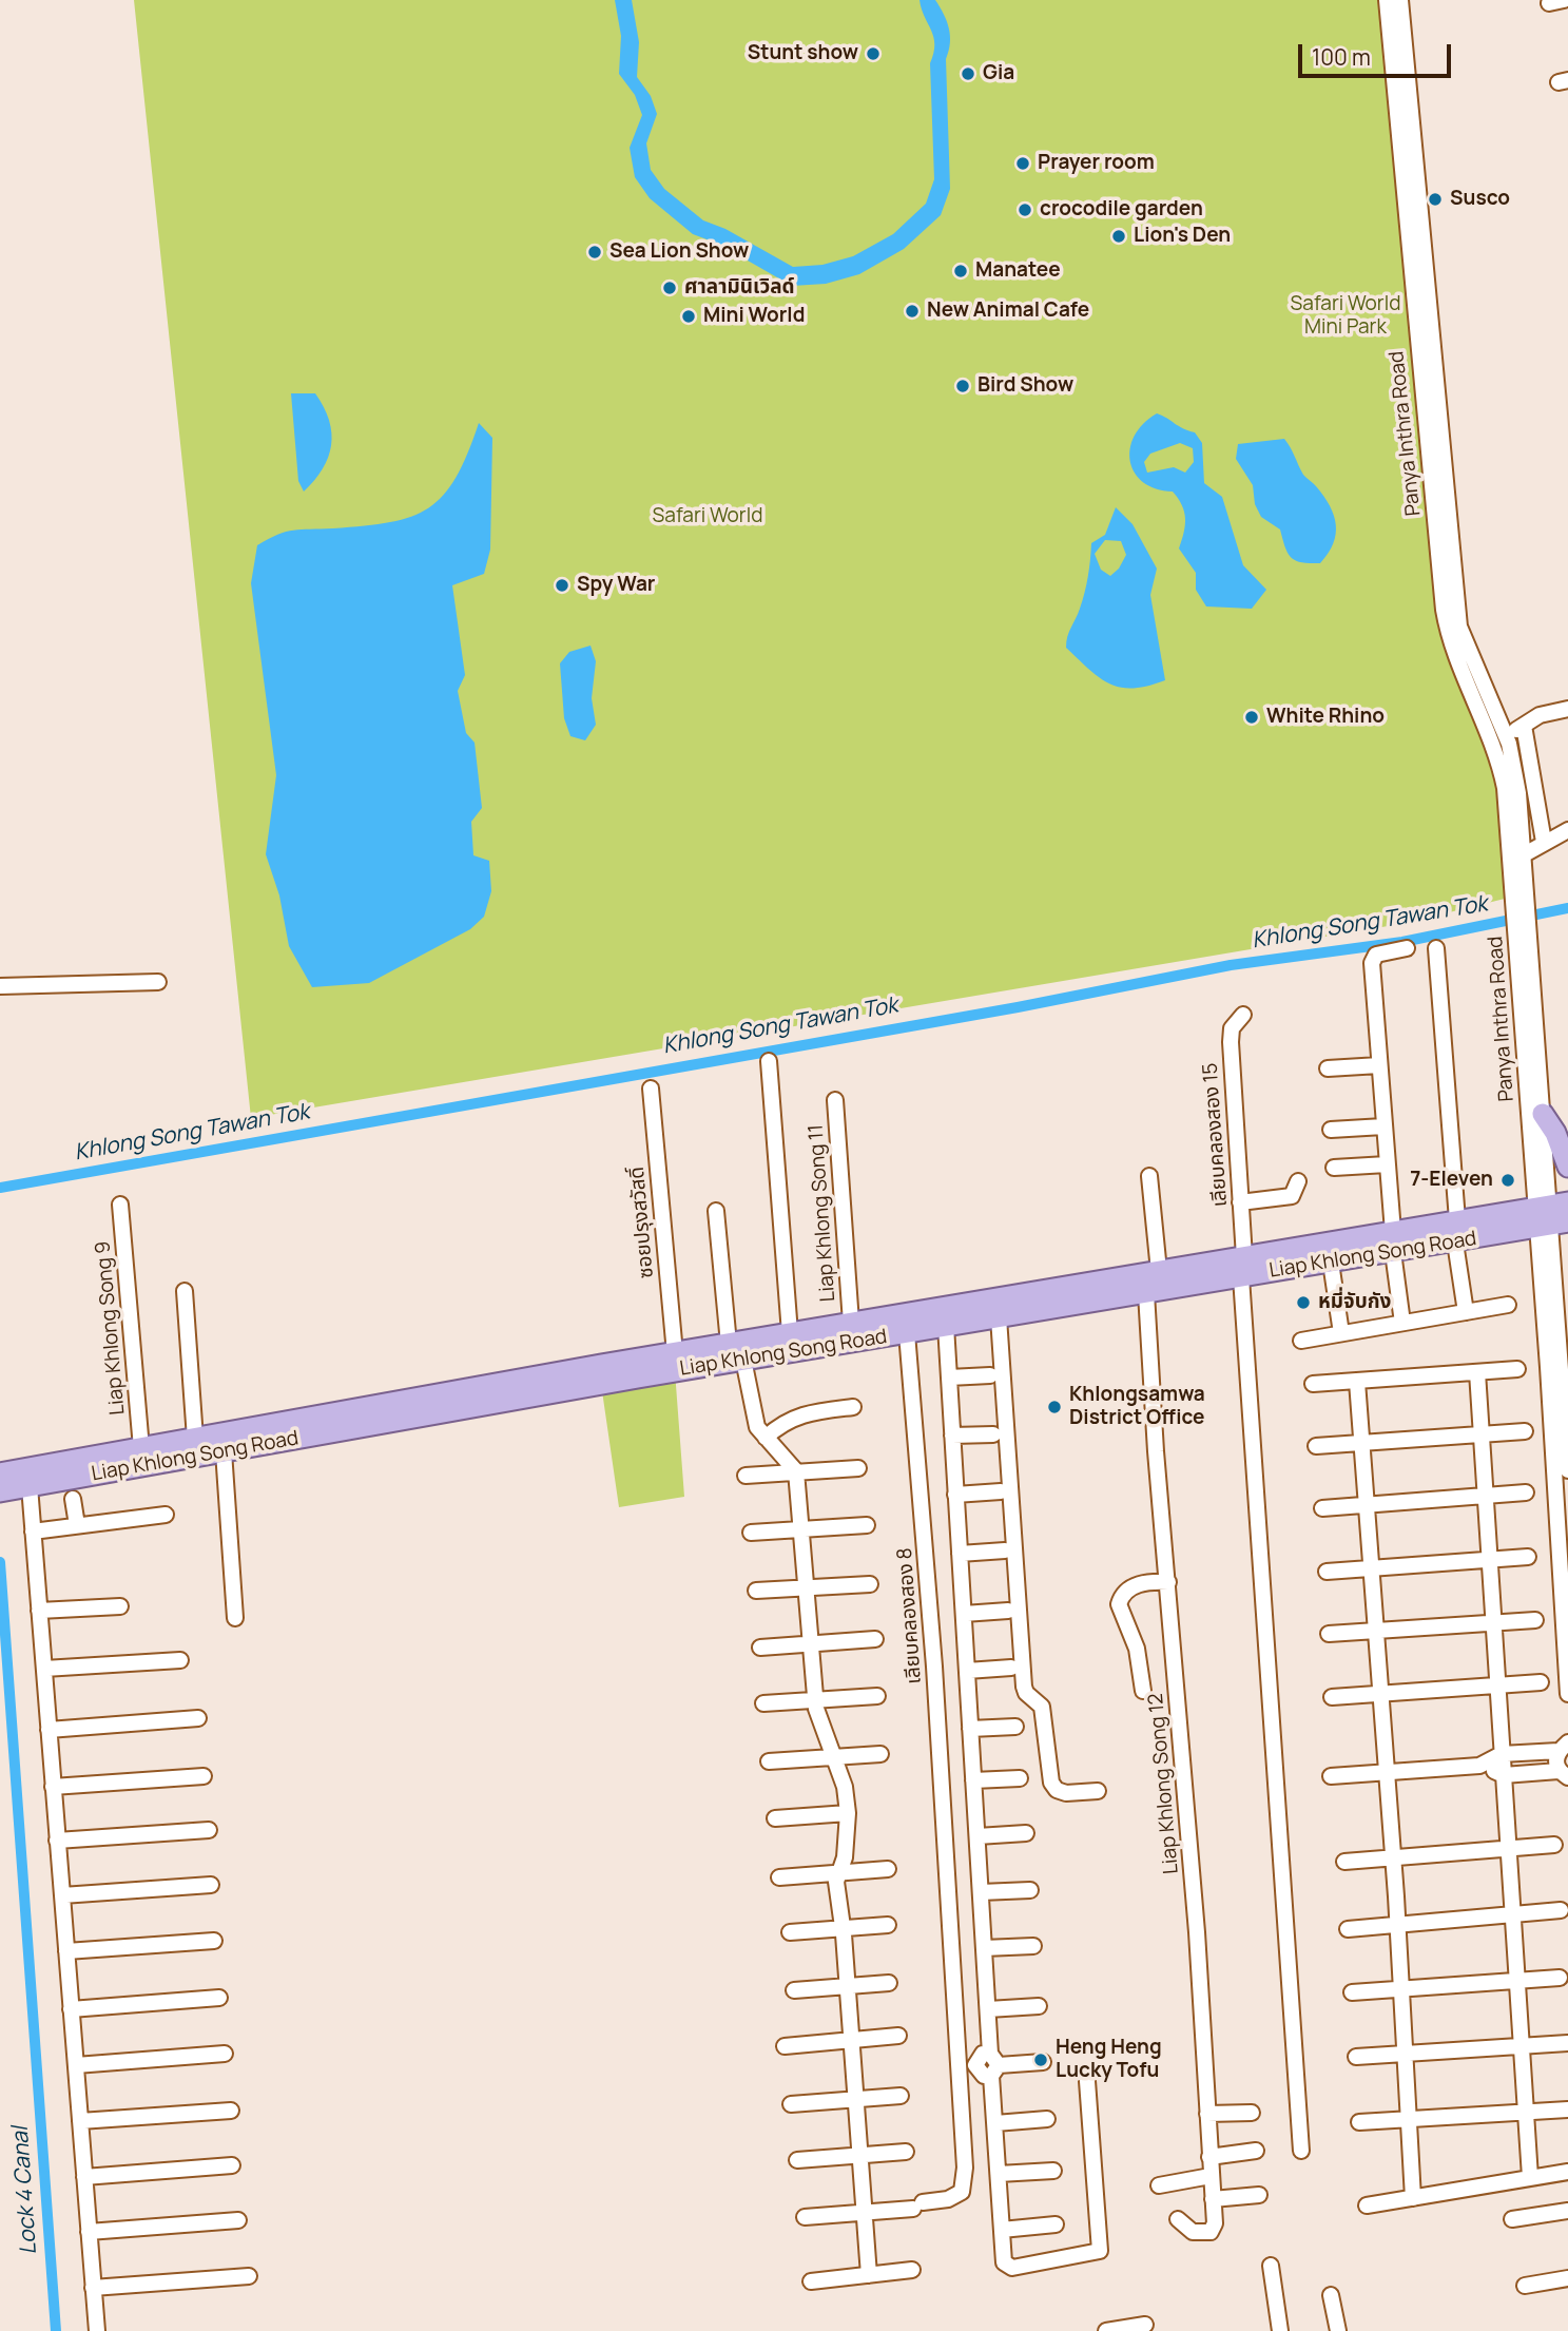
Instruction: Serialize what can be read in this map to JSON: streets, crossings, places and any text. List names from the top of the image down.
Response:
{
  "streets": {
    "main road": ["Liap Khlong Song Road"],
    "street": [
      "Panya Inthra Road",
      "เลียบคลองสอง 15",
      "Liap Khlong Song 11",
      "ซอยปรุงสวัสดิ์",
      "Liap Khlong Song 9",
      "เลียบคลองสอง 8",
      "Liap Khlong Song 12"
    ]
  },
  "crossings": [
    ["Panya Inthra Road", "Liap Khlong Song Road"],
    ["เลียบคลองสอง 15", "Liap Khlong Song Road"],
    ["Liap Khlong Song 11", "Liap Khlong Song Road"],
    ["ซอยปรุงสวัสดิ์", "Liap Khlong Song Road"],
    ["Liap Khlong Song Road", "Liap Khlong Song 9"],
    ["Liap Khlong Song Road", "เลียบคลองสอง 8"],
    ["Liap Khlong Song Road", "Liap Khlong Song 12"]
  ],
  "water": ["Khlong Song Tawan Tok", "Lock 4 Canal"],
  "parks": ["Safari World Mini Park", "Safari World"],
  "places": [
    "Stunt show",
    "Gia",
    "Prayer room",
    "Susco",
    "crocodile garden",
    "Lion's Den",
    "Sea Lion Show",
    "Manatee",
    "ศาลามินิเวิลด์",
    "New Animal Cafe",
    "Mini World",
    "Bird Show",
    "Spy War",
    "White Rhino",
    "7-Eleven",
    "หมี่จับกัง",
    "Khlongsamwa District Office",
    "Heng Heng Lucky Tofu"
  ],
  "scale_bar": "100 m"
}
